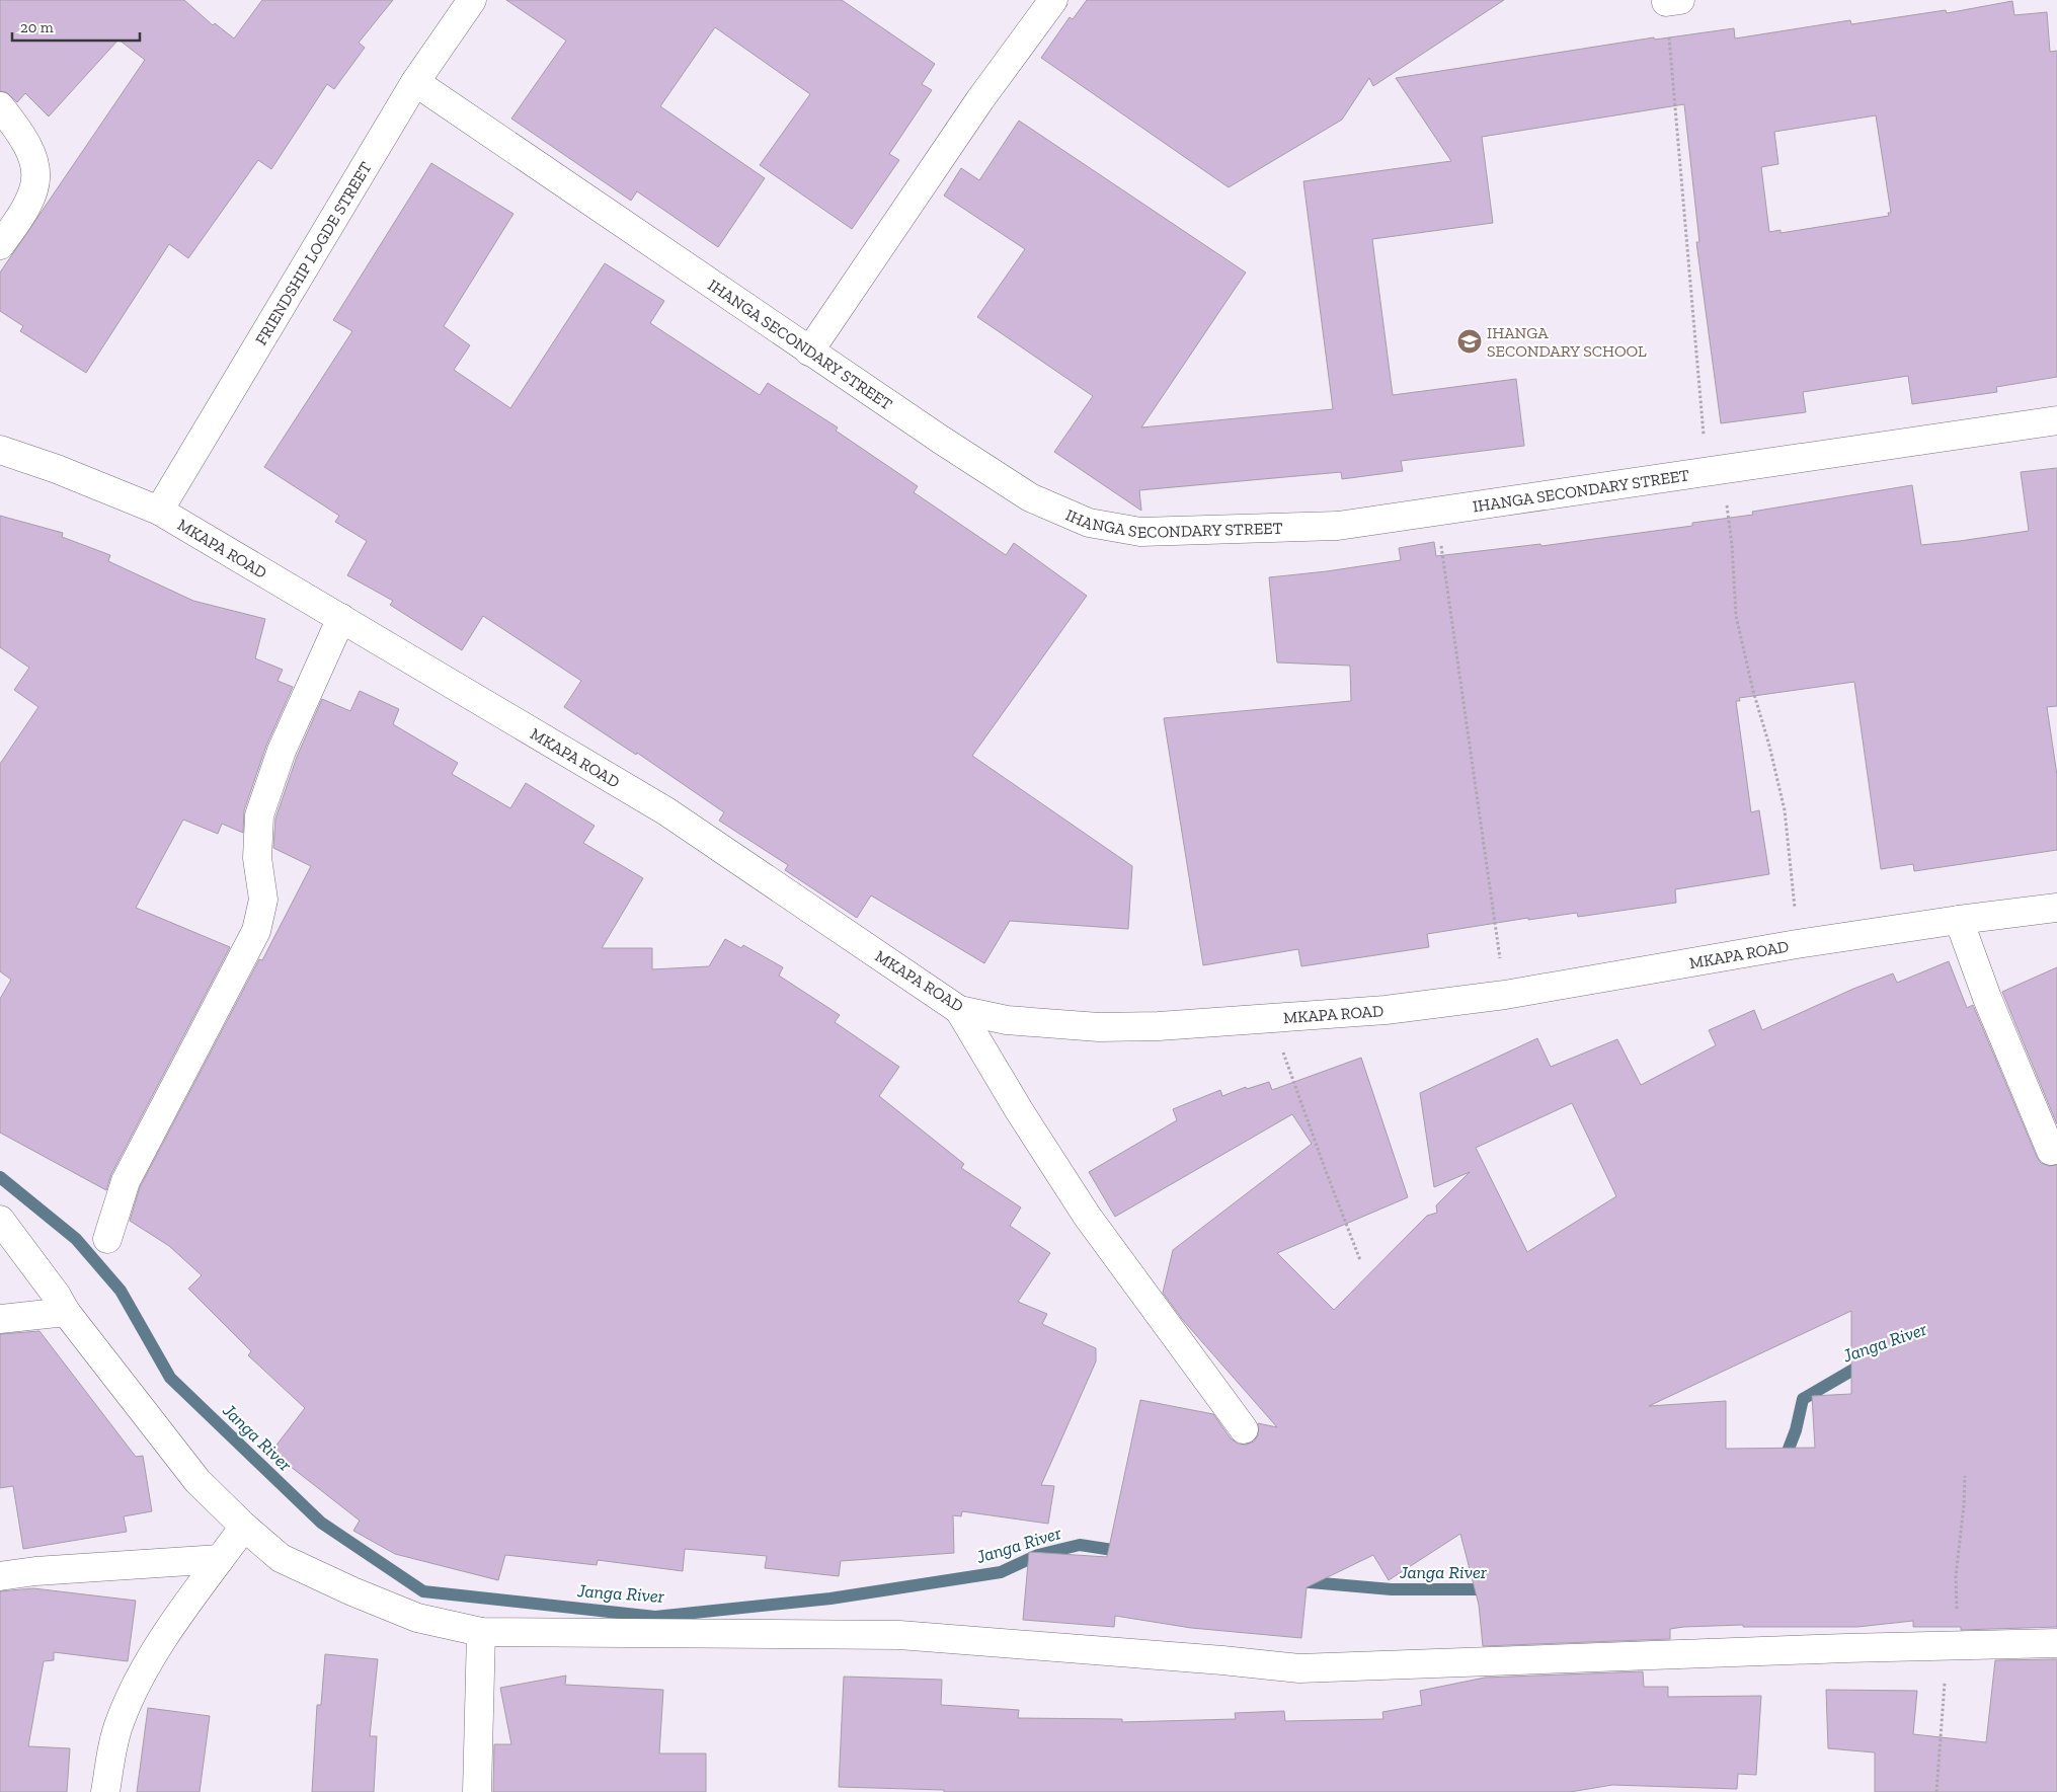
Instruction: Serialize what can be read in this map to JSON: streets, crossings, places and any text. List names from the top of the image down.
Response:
{
  "streets": {
    "street": ["FRIENDSHIP LOGDE STREET", "IHANGA SECONDARY STREET", "MKAPA ROAD"]
  },
  "crossings": [
    ["FRIENDSHIP LOGDE STREET", "IHANGA SECONDARY STREET"],
    ["FRIENDSHIP LOGDE STREET", "MKAPA ROAD"]
  ],
  "water": ["Janga River"],
  "places": {
    "school or university": ["IHANGA SECONDARY SCHOOL"]
  },
  "scale_bar": "20 m"
}
